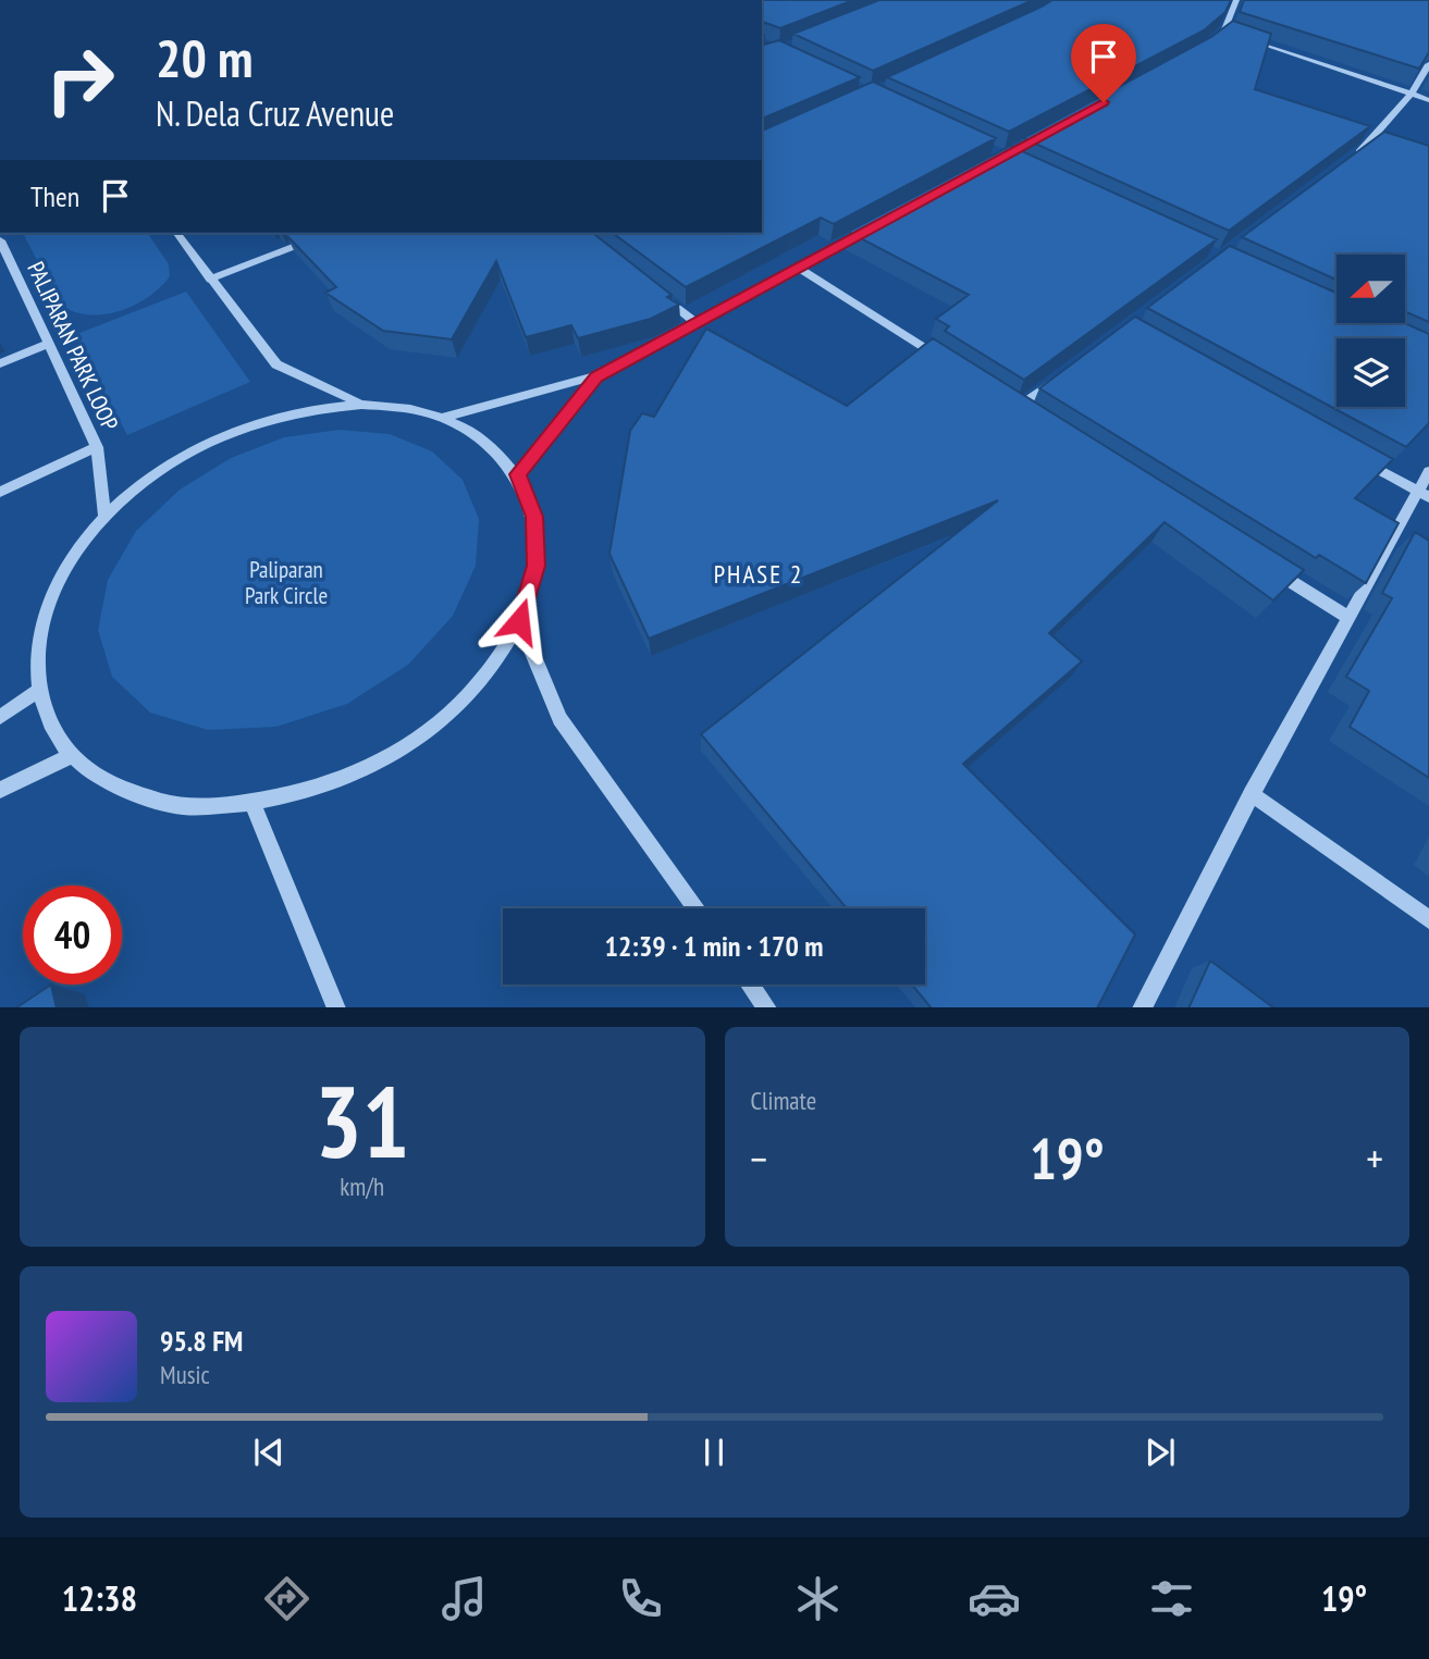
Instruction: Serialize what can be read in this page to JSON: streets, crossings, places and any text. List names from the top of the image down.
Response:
{
  "streets": {
    "street": ["PALIPARAN PARK LOOP"]
  },
  "districts": ["PHASE 2"],
  "parks": ["Paliparan Park Circle"],
  "north": "left",
  "page": {
    "turn": ["20 m", "N. Dela Cruz Avenue"],
    "then": "Then",
    "limit": "40",
    "trip": "12:39 · 1 min · 170 m",
    "tile": [
      ["31", "km/h"],
      "Climate"
    ],
    "heat": ["−", "19°", "+"],
    "song": ["95.8 FM", "Music"],
    "tabs": ["12:38", "19°"]
  }
}
